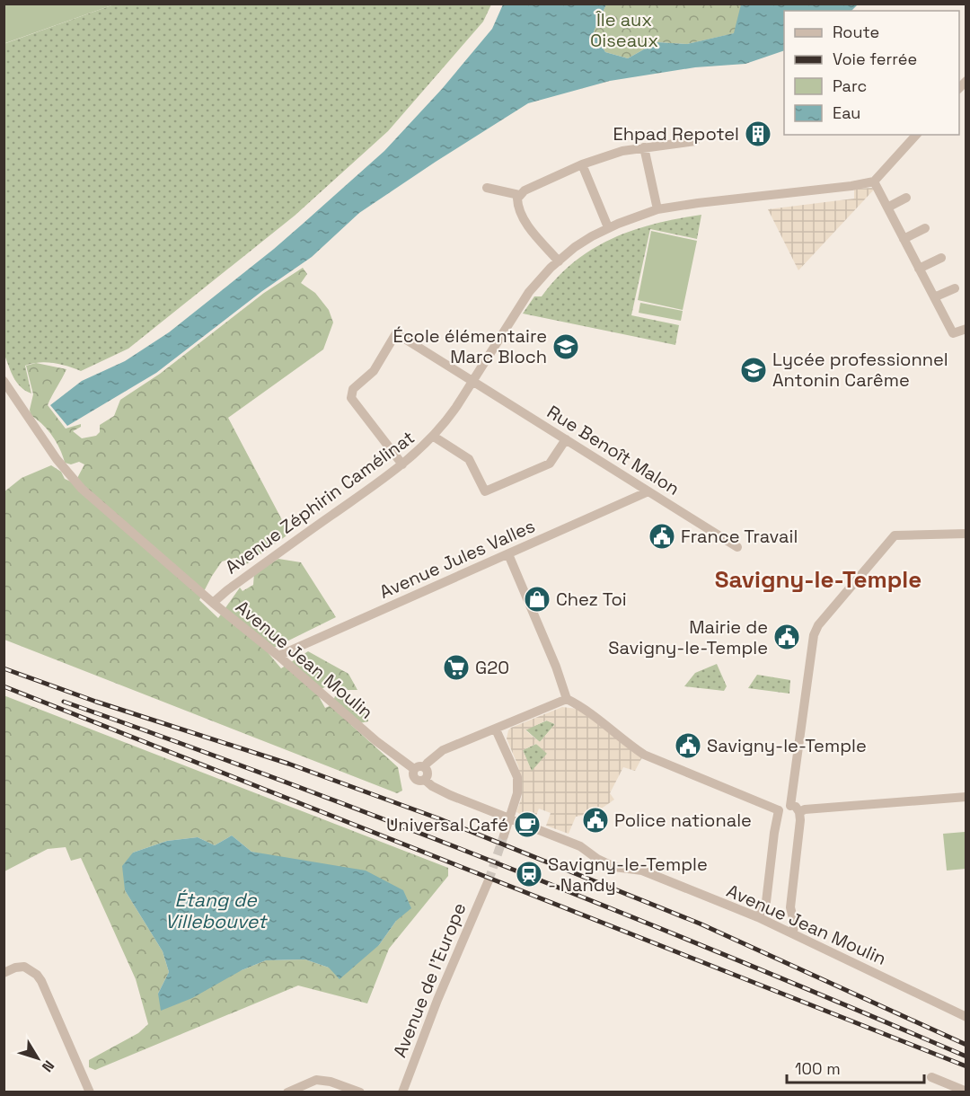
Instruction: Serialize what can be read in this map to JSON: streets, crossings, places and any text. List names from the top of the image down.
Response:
{
  "streets": {
    "street": [
      "Rue Benoît Malon",
      "Avenue Zéphirin Camélinat",
      "Avenue Jules Valles",
      "Avenue Jean Moulin",
      "Avenue de l'Europe"
    ]
  },
  "crossings": [
    ["Rue Benoît Malon", "Avenue Zéphirin Camélinat"],
    ["Rue Benoît Malon", "Avenue Jules Valles"],
    ["Avenue Zéphirin Camélinat", "Avenue Jean Moulin"],
    ["Avenue Jules Valles", "Avenue Jean Moulin"]
  ],
  "districts": ["Savigny-le-Temple"],
  "water": ["Étang de Villebouvet"],
  "parks": ["Île aux Oiseaux"],
  "places": {
    "building": ["Ehpad Repotel"],
    "school or university": ["École élémentaire Marc Bloch", "Lycée professionnel Antonin Carême"],
    "public building": [
      "France Travail",
      "Mairie de Savigny-le-Temple",
      "Savigny-le-Temple",
      "Police nationale"
    ],
    "shop": ["Chez Toi"],
    "supermarket": ["G20"],
    "cafe": ["Universal Café"],
    "station": ["Savigny-le-Temple - Nandy"]
  },
  "legend": [
    "Route",
    "Voie ferrée",
    "Parc",
    "Eau"
  ],
  "scale_bar": "100 m",
  "north": "bottom right"
}
